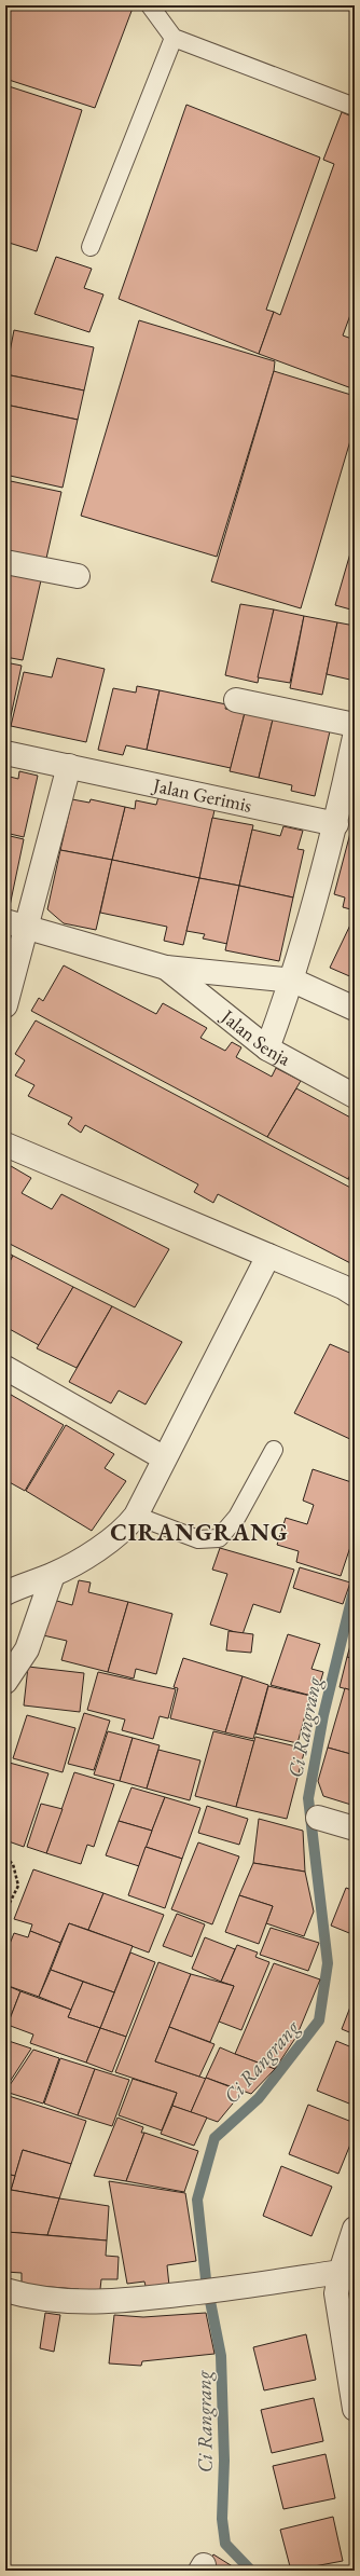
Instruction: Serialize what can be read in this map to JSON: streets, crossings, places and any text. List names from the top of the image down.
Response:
{
  "streets": {
    "street": ["Jalan Gerimis", "Jalan Senja"]
  },
  "districts": ["CIRANGRANG"],
  "water": ["Ci Rangrang"]
}
